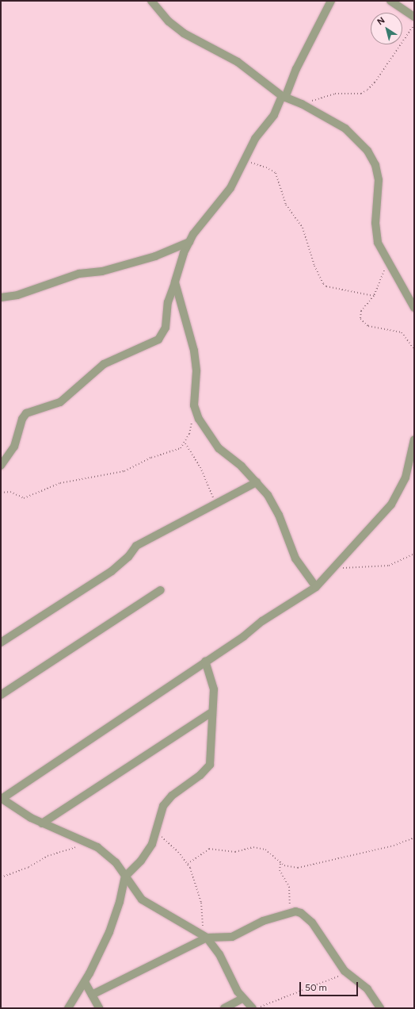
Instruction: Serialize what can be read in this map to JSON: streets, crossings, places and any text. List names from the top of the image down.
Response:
{
  "scale_bar": "50 m",
  "north": "top left"
}
